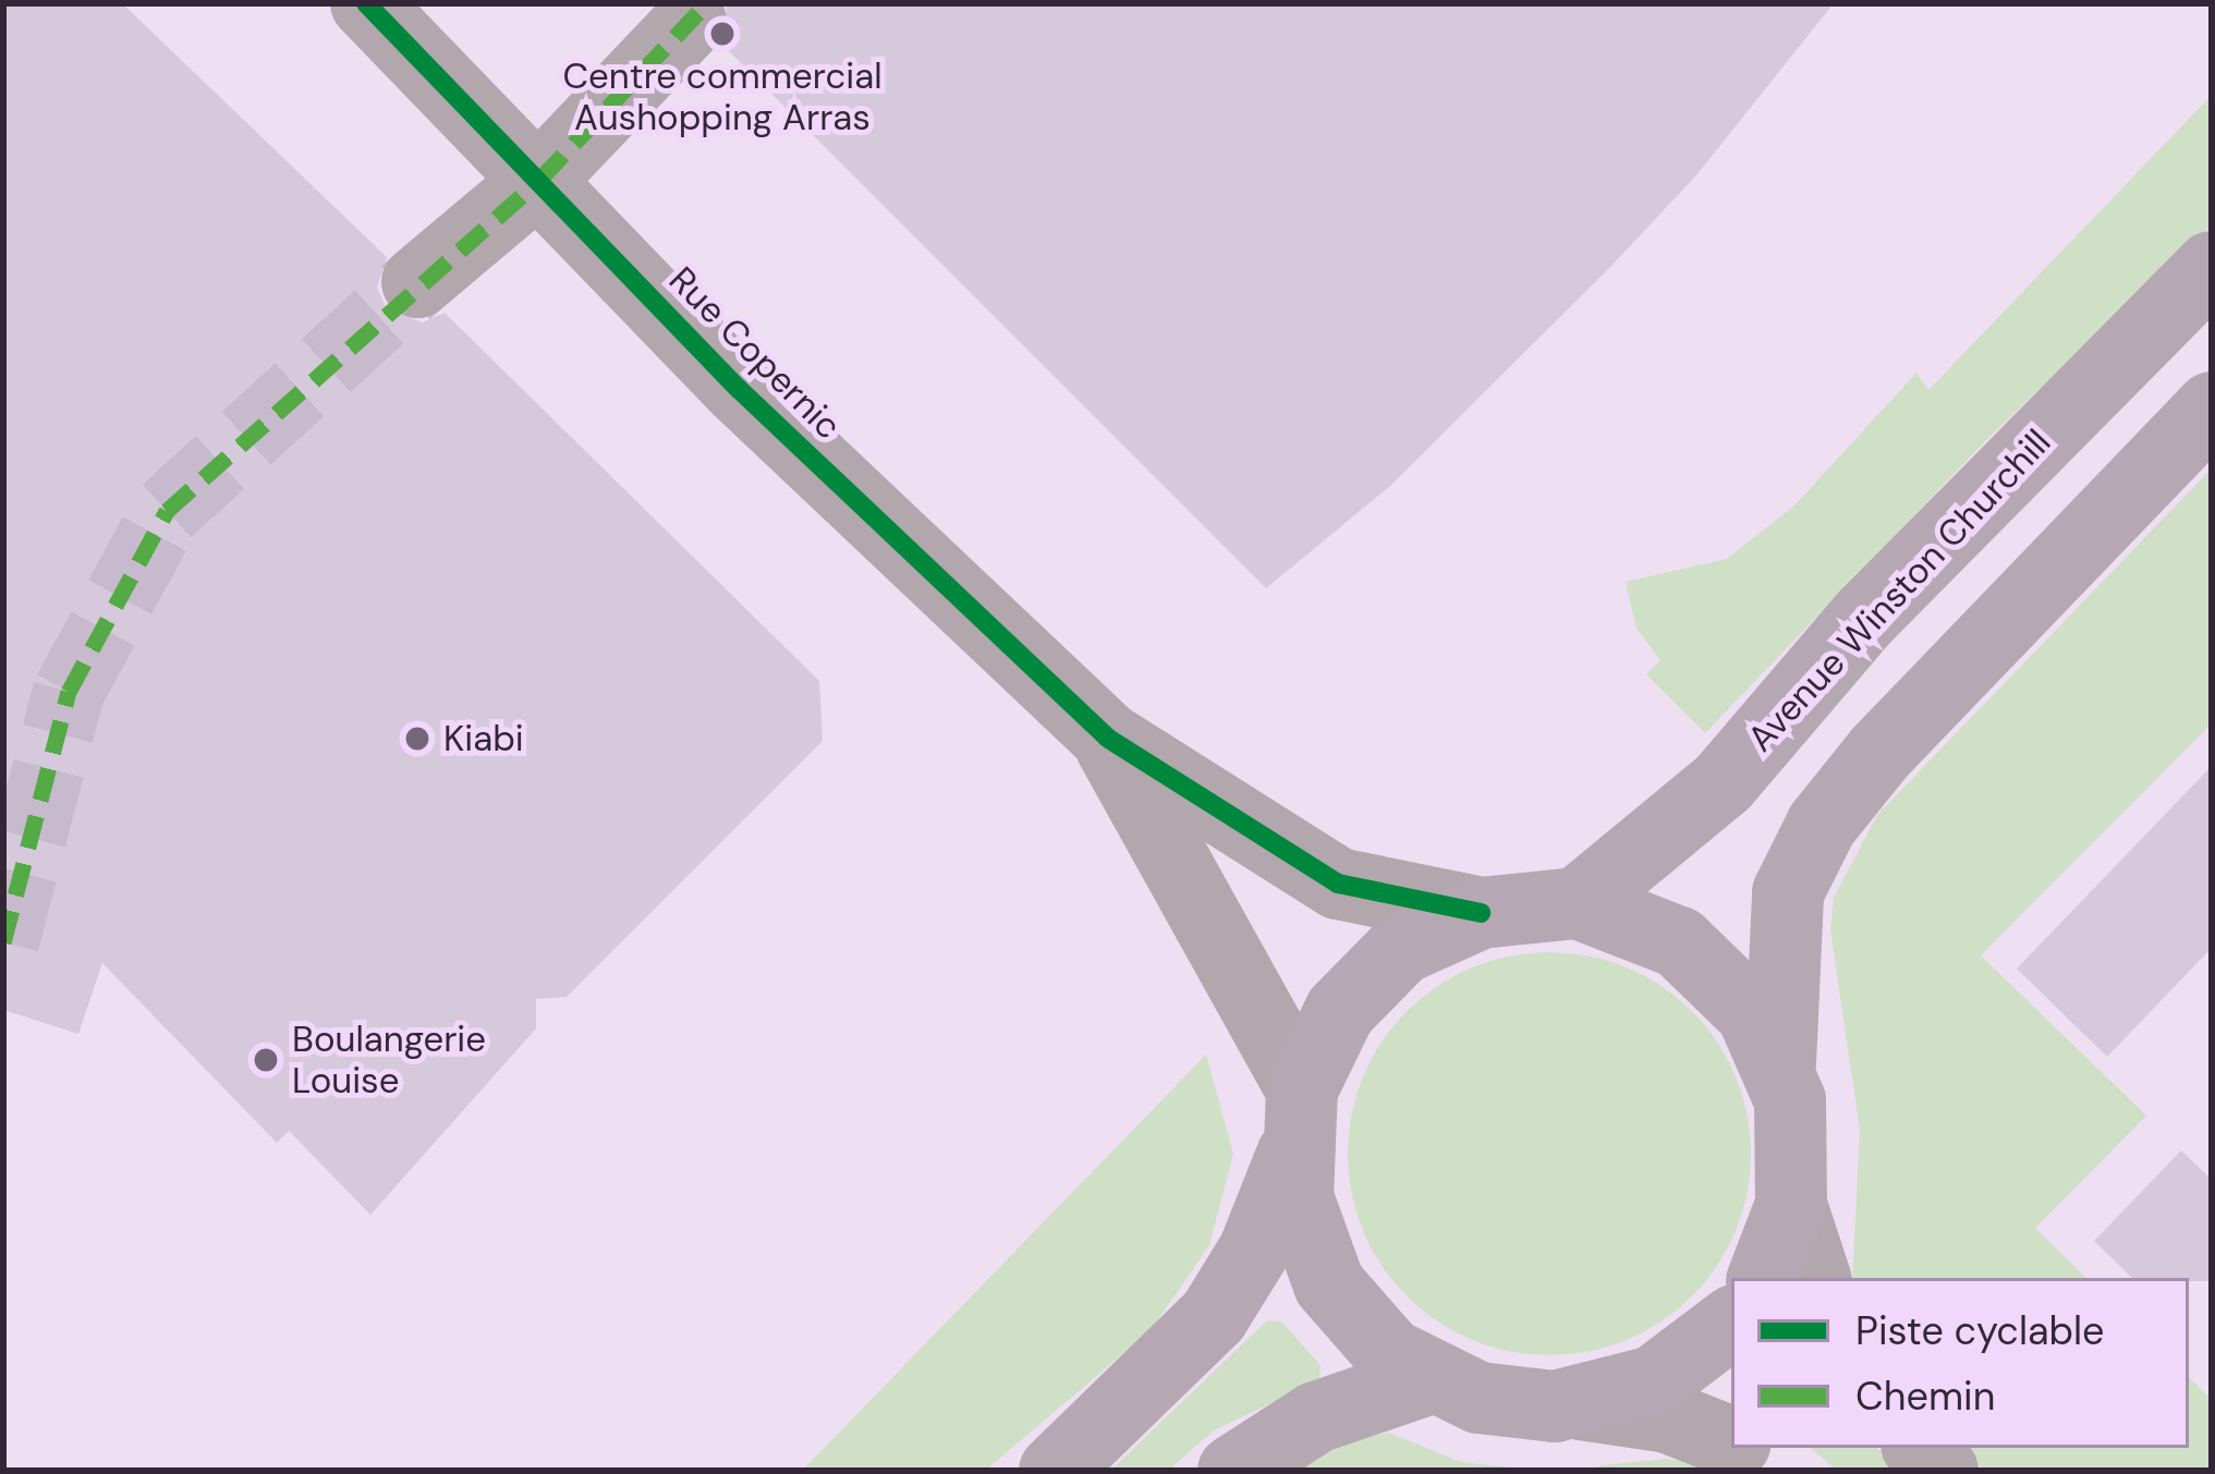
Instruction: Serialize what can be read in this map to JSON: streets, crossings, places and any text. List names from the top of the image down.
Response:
{
  "streets": {
    "main road": ["Avenue Winston Churchill"],
    "street": ["Rue Copernic"]
  },
  "places": ["Centre commercial Aushopping Arras", "Kiabi", "Boulangerie Louise"],
  "legend": ["Piste cyclable", "Chemin"]
}
